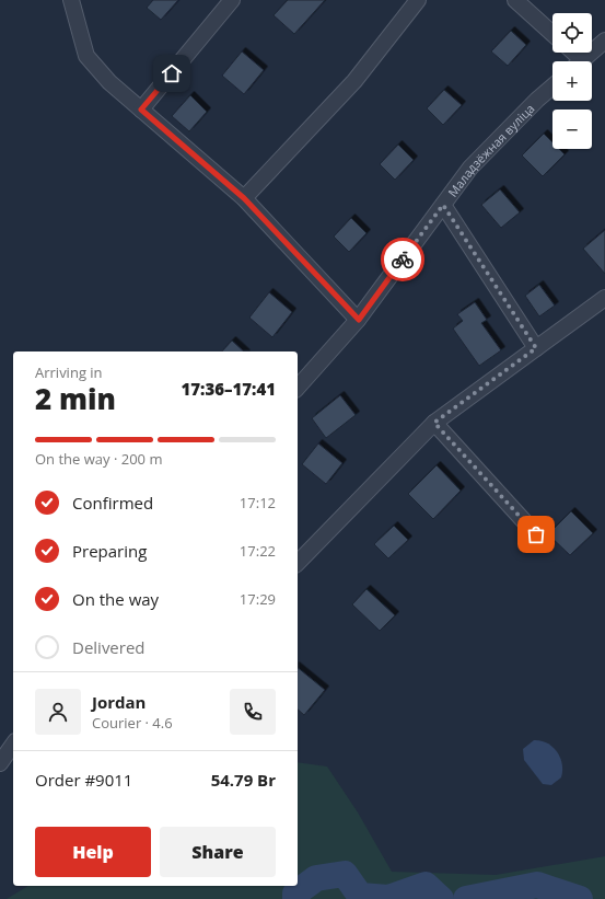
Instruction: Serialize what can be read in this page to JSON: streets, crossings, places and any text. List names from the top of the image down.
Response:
{
  "streets": {
    "street": ["Маладзёжная вуліца"]
  },
  "page": {
    "map_buttons": ["+", "−"],
    "heading": ["2 min", "Arriving in", "17:36–17:41"],
    "panel": [
      "Jordan",
      "Courier · 4.6",
      "Order #9011",
      "54.79 Br"
    ],
    "bar": "On the way · 200 m",
    "list": [
      ["Confirmed", "17:12"],
      ["Preparing", "17:22"],
      ["On the way", "17:29"],
      "Delivered"
    ],
    "buttons": ["Help", "Share"]
  }
}
